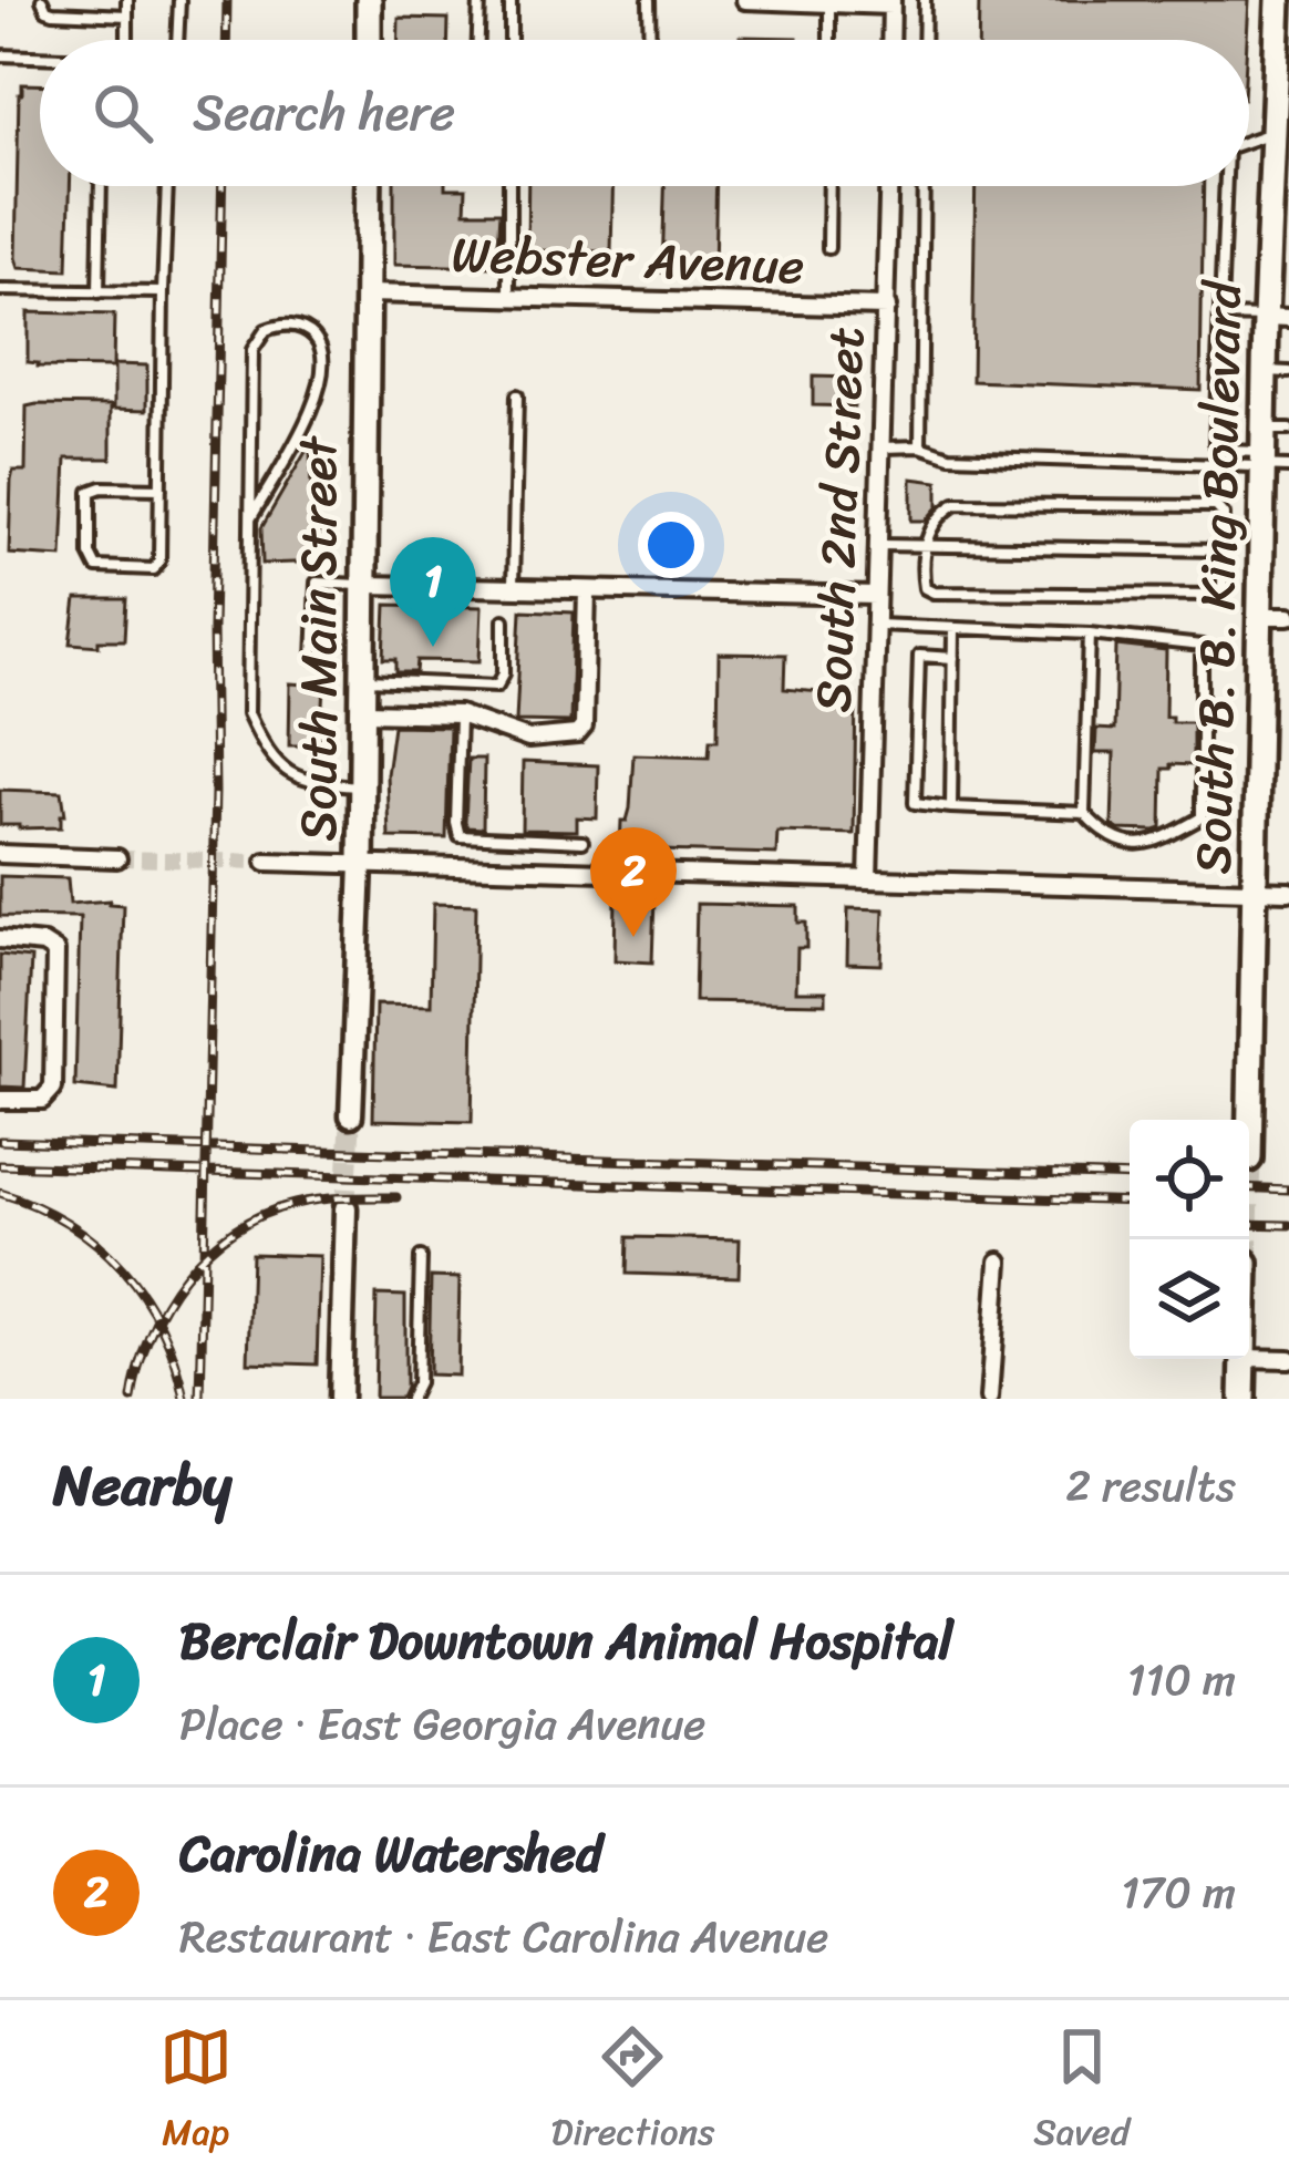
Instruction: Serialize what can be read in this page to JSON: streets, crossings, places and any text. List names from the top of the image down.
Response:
{
  "streets": {
    "main road": ["South B. B. King Boulevard", "South Main Street"],
    "street": ["Webster Avenue", "South 2nd Street"]
  },
  "crossings": [
    ["Webster Avenue", "South 2nd Street"],
    ["Webster Avenue", "South Main Street"]
  ],
  "page": {
    "search": "Search here",
    "pins": ["1", "2"],
    "heading": ["Nearby", "2 results"],
    "list": [
      {
        "mark": "1",
        "name": "Berclair Downtown Animal Hospital",
        "note": "Place · East Georgia Avenue",
        "value": "110 m"
      },
      {
        "mark": "2",
        "name": "Carolina Watershed",
        "note": "Restaurant · East Carolina Avenue",
        "value": "170 m"
      }
    ],
    "nav": ["Map", "Directions", "Saved"]
  }
}
